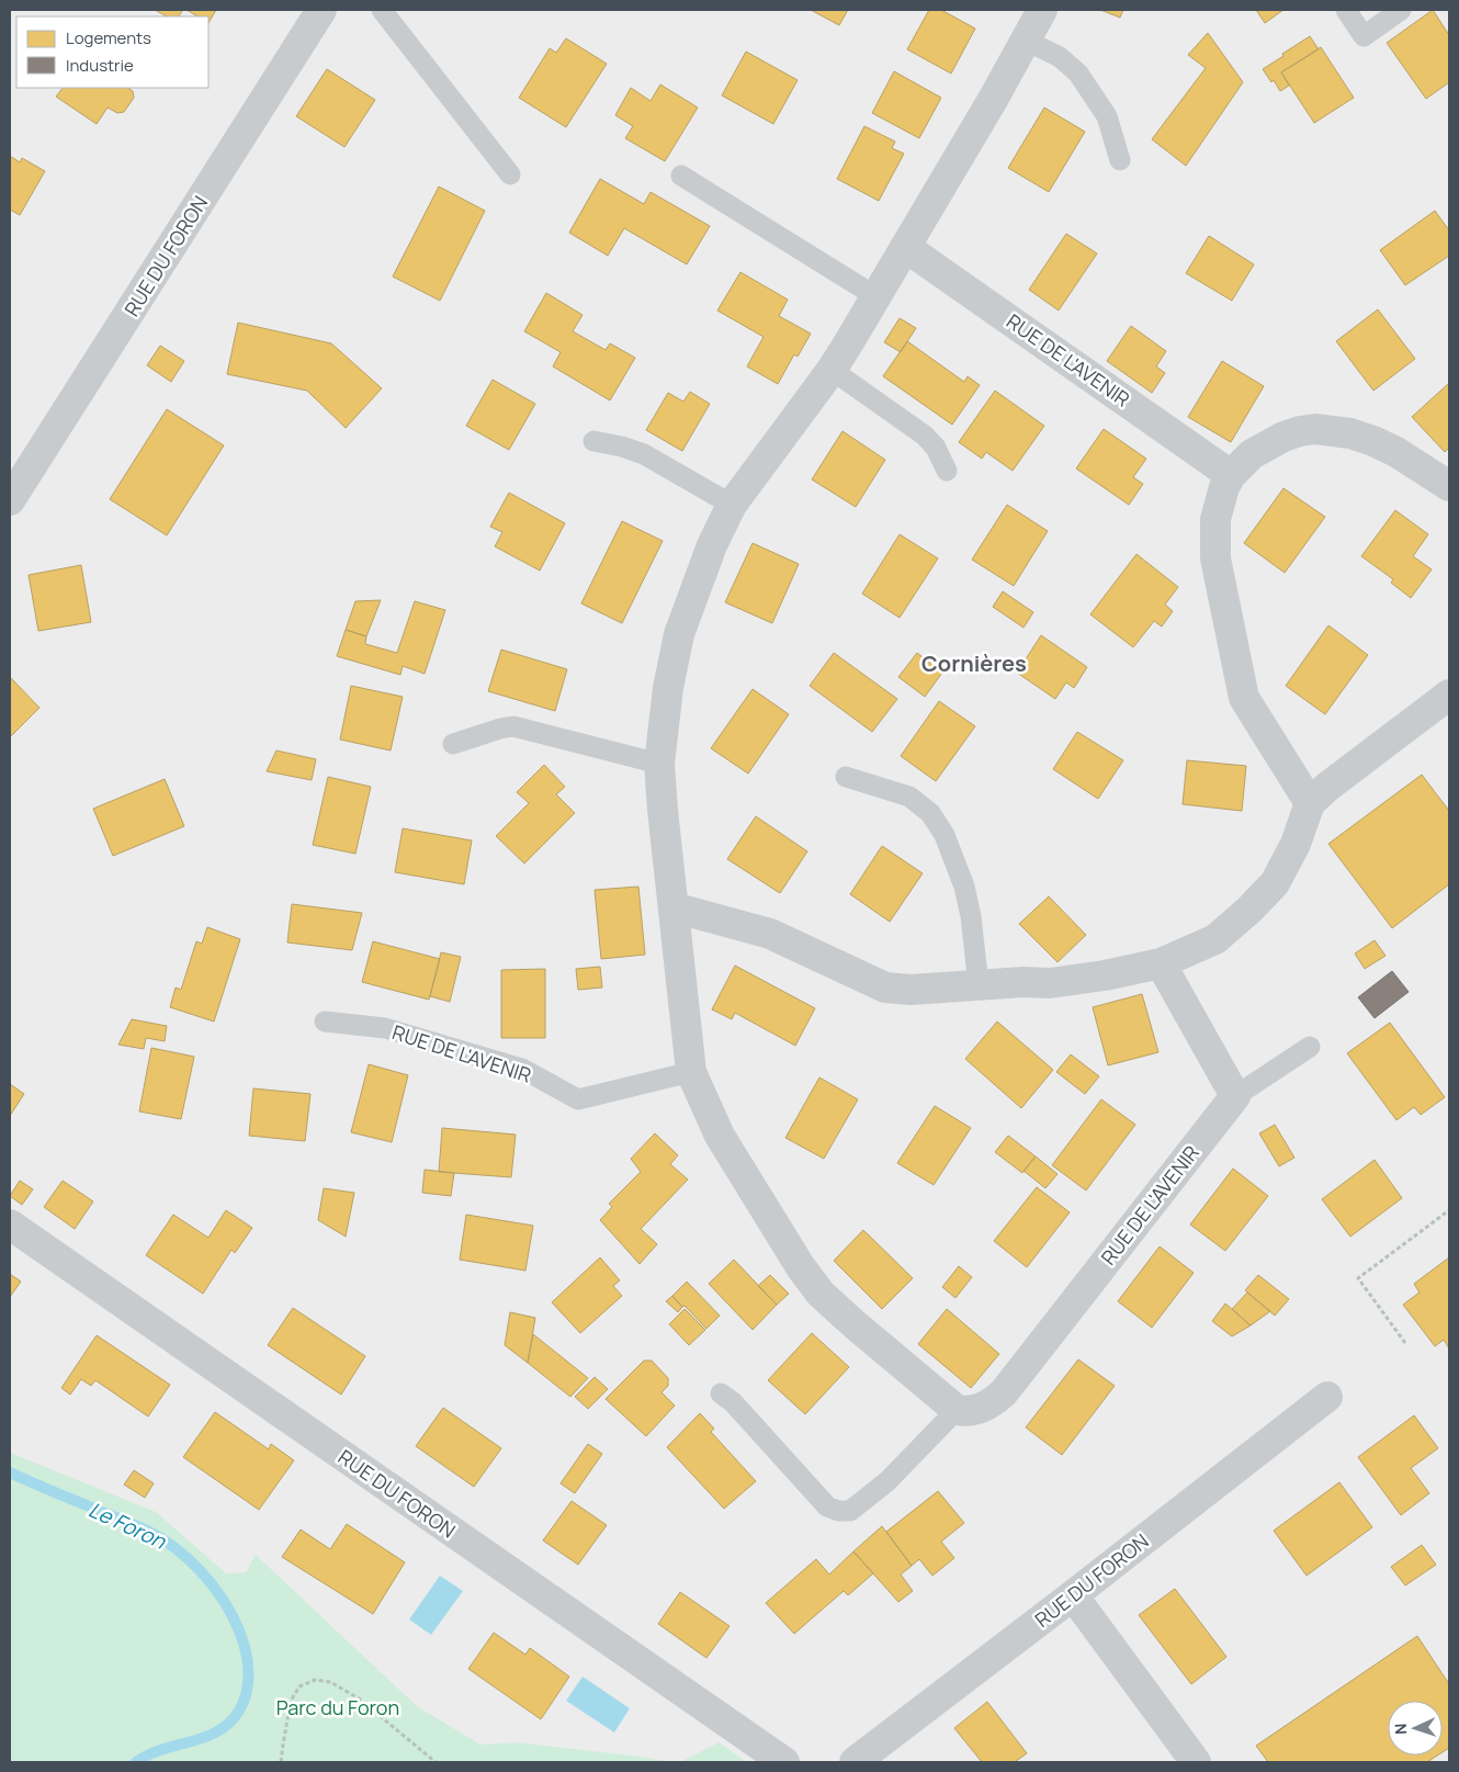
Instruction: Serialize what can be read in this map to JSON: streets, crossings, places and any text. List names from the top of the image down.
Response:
{
  "streets": {
    "street": ["RUE DU FORON", "RUE DE L'AVENIR"]
  },
  "districts": ["Cornières"],
  "water": ["Le Foron"],
  "parks": ["Parc du Foron"],
  "legend": ["Logements", "Industrie"],
  "north": "left"
}
